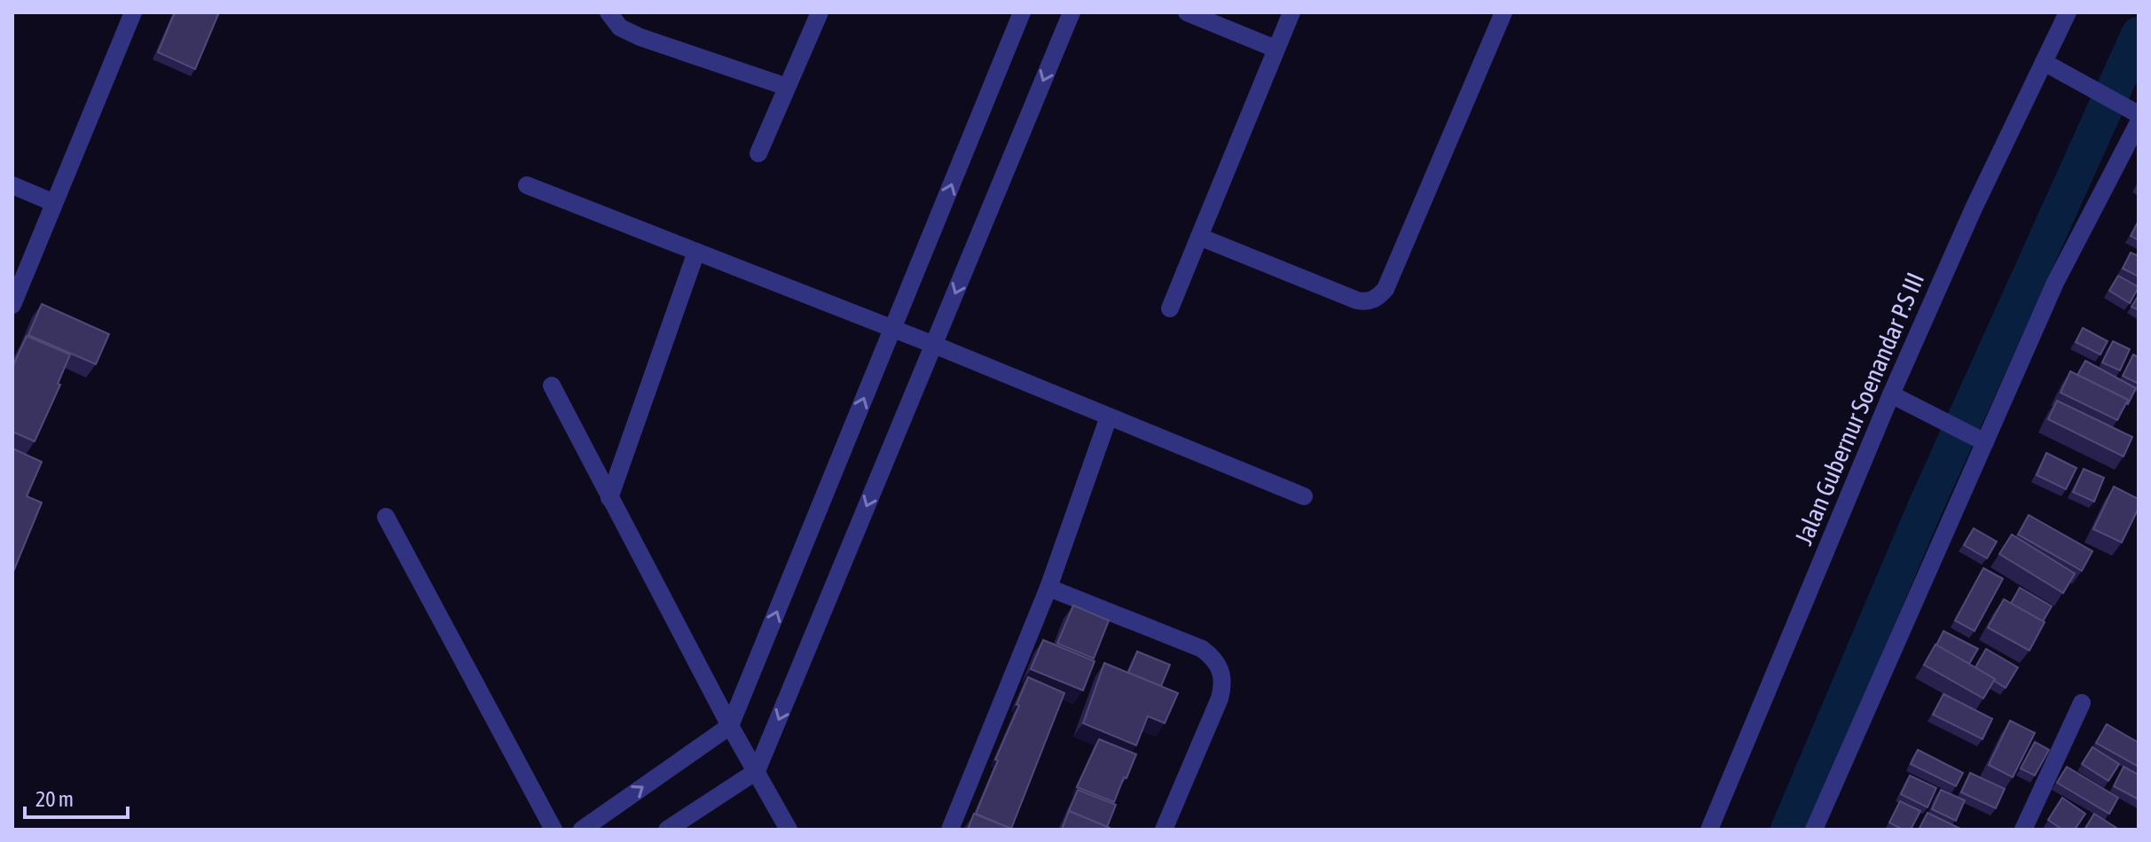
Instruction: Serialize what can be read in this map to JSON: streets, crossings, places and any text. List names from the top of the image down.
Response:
{
  "streets": {
    "street": ["Jalan Gubernur Soenandar P.S III"]
  },
  "scale_bar": "20 m"
}
